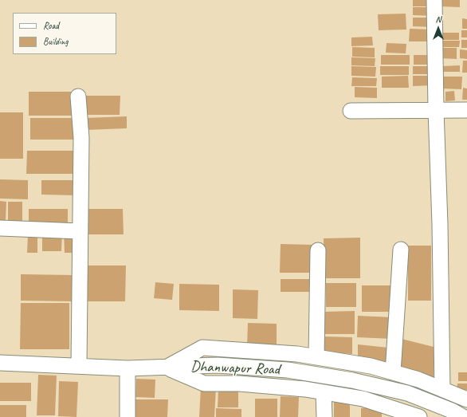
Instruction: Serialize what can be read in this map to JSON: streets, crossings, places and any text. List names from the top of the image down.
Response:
{
  "streets": {
    "street": ["Dhanwapur Road"]
  },
  "legend": ["Road", "Building"],
  "north": "top"
}
